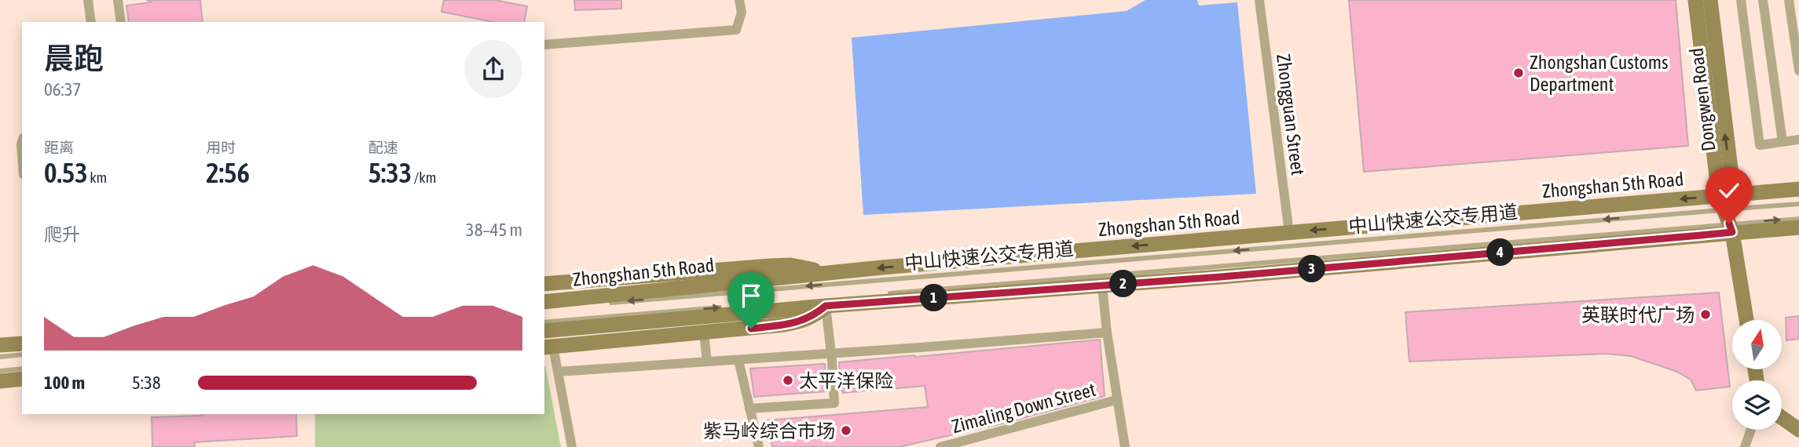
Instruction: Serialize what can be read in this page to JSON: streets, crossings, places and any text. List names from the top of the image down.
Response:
{
  "streets": {
    "main road": ["Dongwen Road", "Zhongshan 5th Road"],
    "street": ["Zhongguan Street", "Zimaling Down Street"],
    "lane": ["中山快速公交专用道"]
  },
  "crossings": [
    ["Dongwen Road", "Zhongshan 5th Road"],
    ["Dongwen Road", "中山快速公交专用道"],
    ["Zhongguan Street", "Zhongshan 5th Road"],
    ["Zhongshan 5th Road", "中山快速公交专用道"]
  ],
  "places": [
    "Zhongshan Customs Department",
    "英联时代广场",
    "太平洋保险",
    "紫马岭综合市场"
  ],
  "north": "top",
  "page": {
    "heading": ["晨跑", "06:37"],
    "stats": [
      ["距离", "0.53 km"],
      ["用时", "2:56"],
      ["配速", "5:33 /km"]
    ],
    "chart": ["爬升", "38–45 m"],
    "pins": [
      "4",
      "3",
      "2",
      "1"
    ],
    "list": [
      {
        "name": "100 m",
        "note": "5:38"
      }
    ]
  }
}
